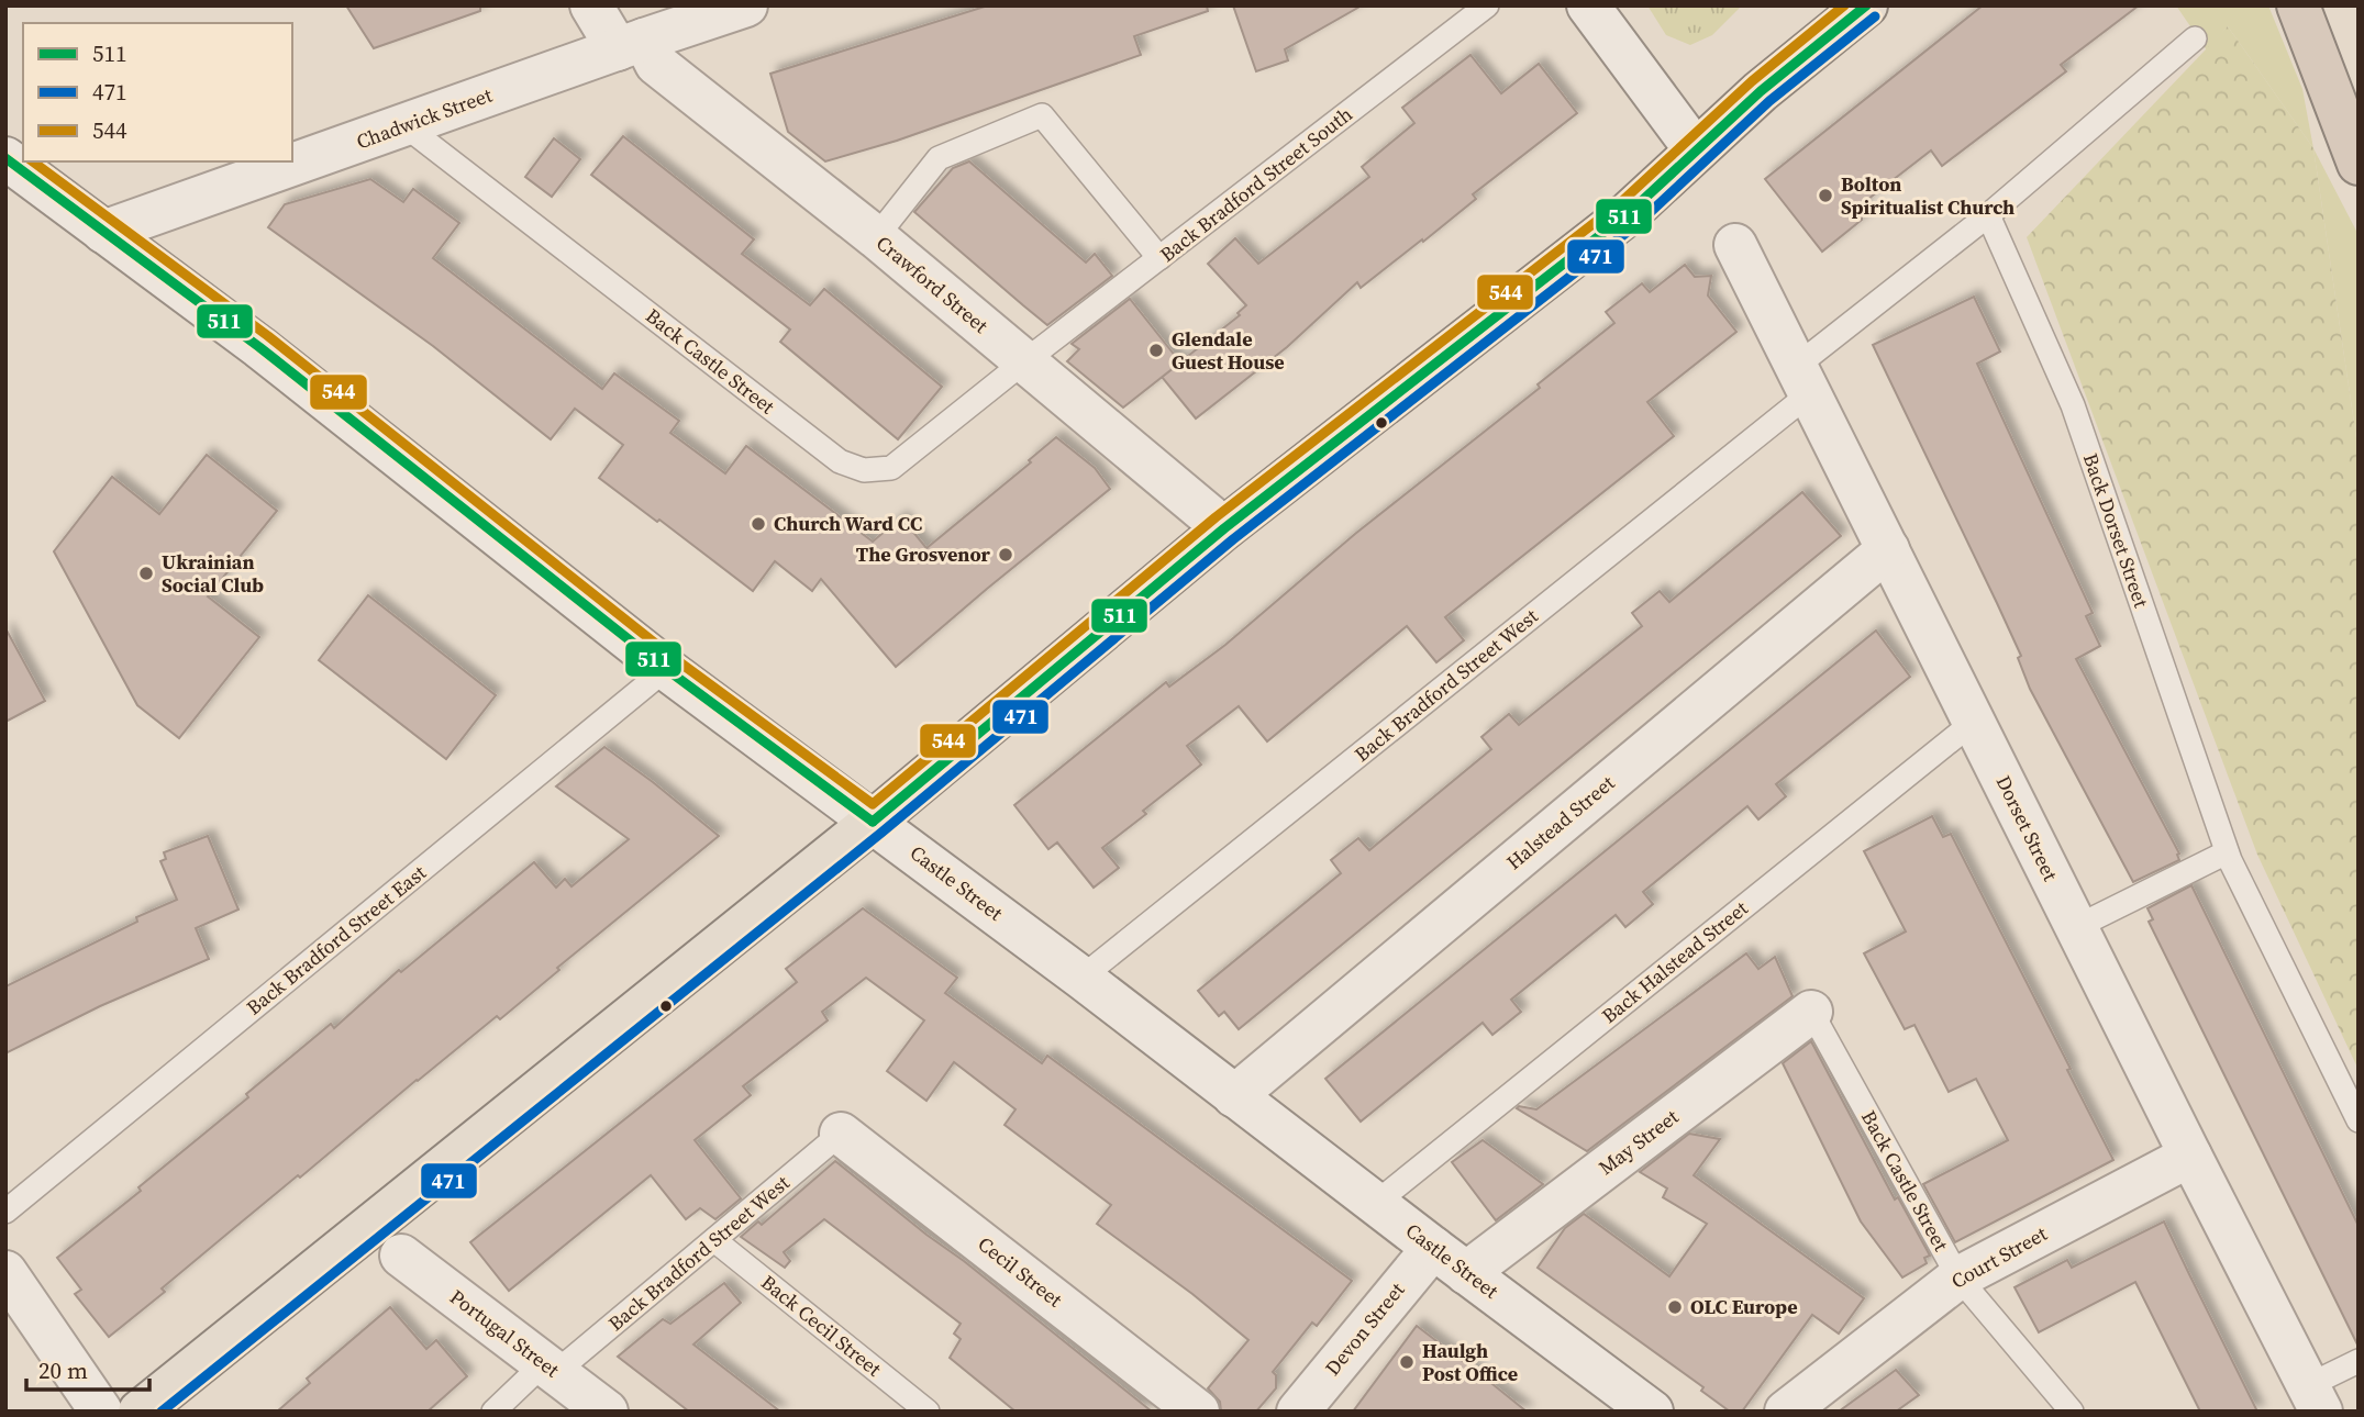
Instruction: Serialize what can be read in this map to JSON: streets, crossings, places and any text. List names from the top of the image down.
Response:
{
  "streets": {
    "street": [
      "Chadwick Street",
      "Crawford Street",
      "Halstead Street",
      "Dorset Street",
      "Castle Street",
      "May Street",
      "Court Street",
      "Cecil Street",
      "Devon Street",
      "Portugal Street"
    ],
    "lane": [
      "Back Bradford Street South",
      "Back Castle Street",
      "Back Dorset Street",
      "Back Bradford Street West",
      "Back Bradford Street East",
      "Back Halstead Street",
      "Back Cecil Street"
    ]
  },
  "crossings": [
    ["Chadwick Street", "Crawford Street"],
    ["Chadwick Street", "Back Castle Street"],
    ["Chadwick Street", "Castle Street"],
    ["Back Bradford Street South", "Crawford Street"],
    ["Back Bradford Street South", "Back Castle Street"],
    ["Crawford Street", "Back Castle Street"],
    ["Back Castle Street", "May Street"],
    ["Back Castle Street", "Court Street"],
    ["Back Dorset Street", "Back Bradford Street West"],
    ["Back Bradford Street West", "Dorset Street"],
    ["Back Bradford Street West", "Castle Street"],
    ["Back Bradford Street West", "Cecil Street"],
    ["Back Bradford Street West", "Back Cecil Street"],
    ["Back Bradford Street West", "Portugal Street"],
    ["Halstead Street", "Dorset Street"],
    ["Halstead Street", "Castle Street"],
    ["Dorset Street", "Back Halstead Street"],
    ["Dorset Street", "Court Street"],
    ["Castle Street", "Back Bradford Street East"],
    ["Castle Street", "Back Halstead Street"],
    ["Castle Street", "May Street"],
    ["Castle Street", "Devon Street"]
  ],
  "places": [
    "Bolton Spiritualist Church",
    "Glendale Guest House",
    "Church Ward CC",
    "The Grosvenor",
    "Ukrainian Social Club",
    "OLC Europe",
    "Haulgh Post Office"
  ],
  "lines": ["transit line 511", "transit line 544", "transit line 471"],
  "legend": ["511", "471", "544"],
  "scale_bar": "20 m"
}
